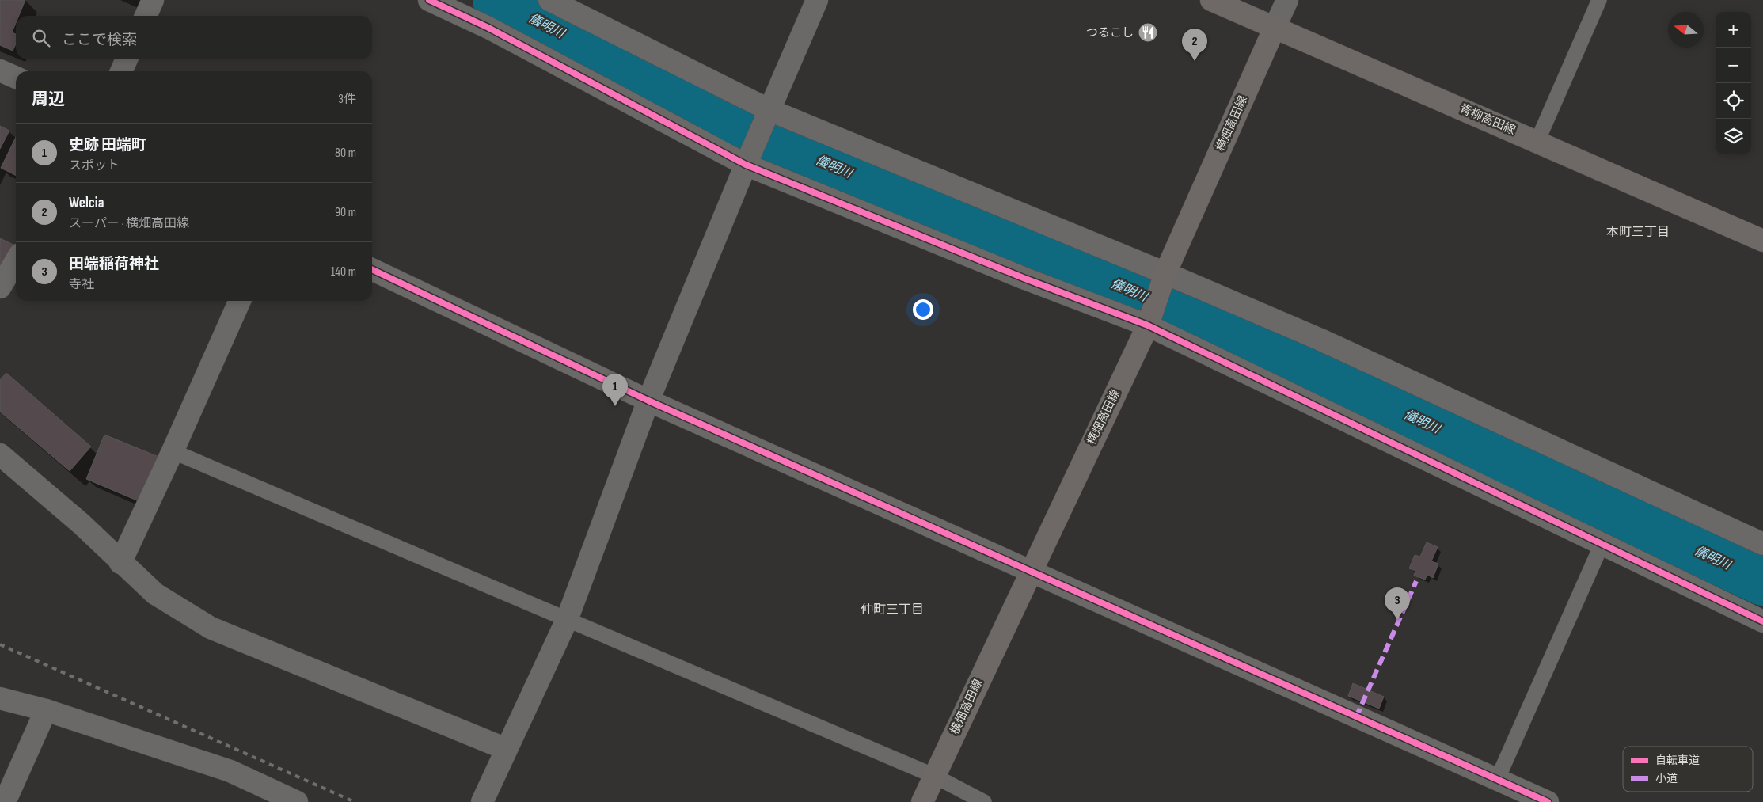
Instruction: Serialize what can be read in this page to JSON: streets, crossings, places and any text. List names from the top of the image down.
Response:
{
  "streets": {
    "main road": ["青柳高田線", "横畑高田線"]
  },
  "crossings": [
    ["青柳高田線", "横畑高田線"]
  ],
  "districts": ["本町三丁目", "仲町三丁目"],
  "water": ["儀明川"],
  "places": {
    "restaurant": ["つるこし"]
  },
  "legend": ["自転車道", "小道"],
  "north": "left",
  "page": {
    "map_buttons": ["+", "−"],
    "search": "ここで検索",
    "pins": ["2", "1", "3"],
    "heading": ["周辺", "3件"],
    "list": [
      {
        "mark": "1",
        "name": "史跡 田端町",
        "note": "スポット",
        "value": "80 m"
      },
      {
        "mark": "2",
        "name": "Welcia",
        "note": "スーパー · 横畑高田線",
        "value": "90 m"
      },
      {
        "mark": "3",
        "name": "田端稲荷神社",
        "note": "寺社",
        "value": "140 m"
      }
    ]
  }
}
